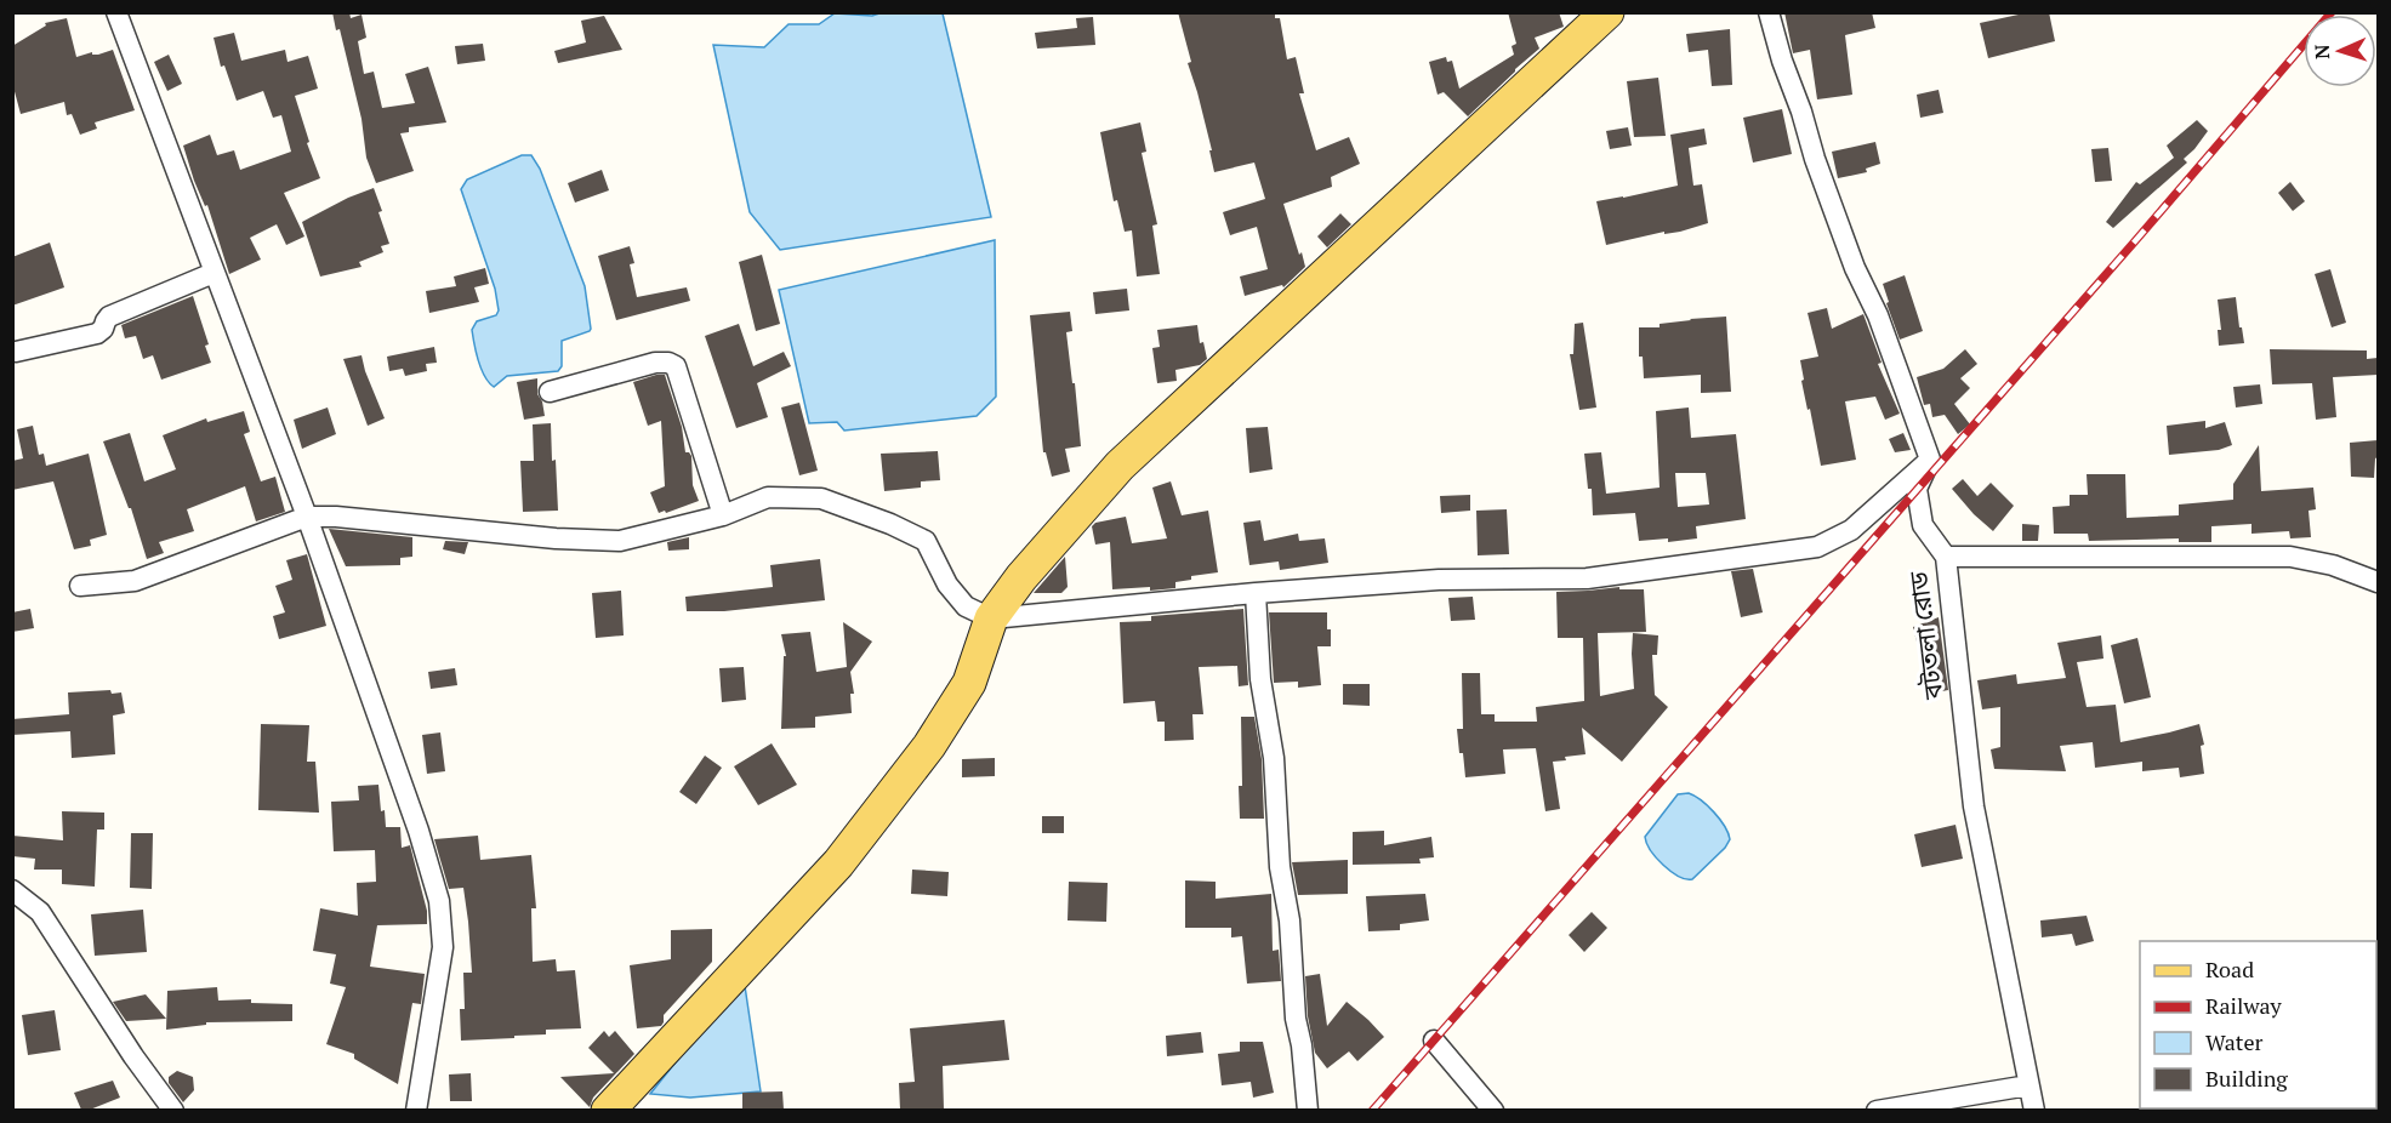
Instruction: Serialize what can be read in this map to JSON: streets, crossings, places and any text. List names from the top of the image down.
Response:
{
  "streets": {
    "street": ["বটতলা রোড"]
  },
  "legend": [
    "Road",
    "Railway",
    "Water",
    "Building"
  ],
  "north": "left"
}
